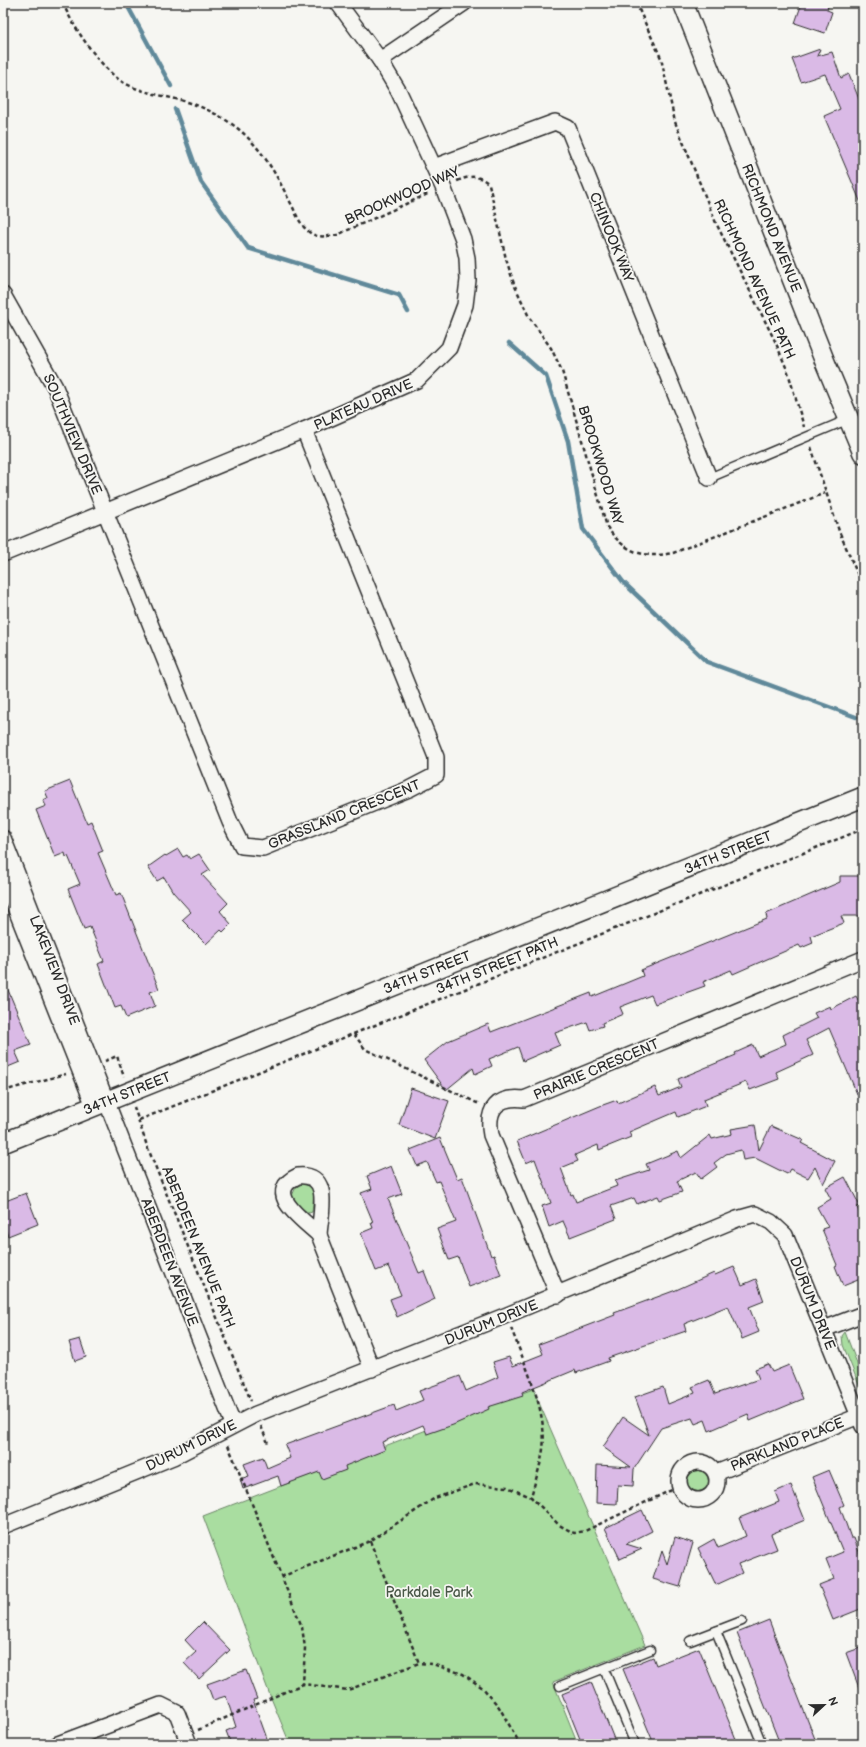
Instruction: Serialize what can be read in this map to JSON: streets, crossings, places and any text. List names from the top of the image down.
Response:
{
  "streets": {
    "street": [
      "RICHMOND AVENUE",
      "CHINOOK WAY",
      "PLATEAU DRIVE",
      "SOUTHVIEW DRIVE",
      "GRASSLAND CRESCENT",
      "34TH STREET",
      "LAKEVIEW DRIVE",
      "PRAIRIE CRESCENT",
      "ABERDEEN AVENUE",
      "DURUM DRIVE",
      "PARKLAND PLACE"
    ],
    "path": [
      "BROOKWOOD WAY",
      "RICHMOND AVENUE PATH",
      "34TH STREET PATH",
      "ABERDEEN AVENUE PATH"
    ]
  },
  "crossings": [
    ["BROOKWOOD WAY", "RICHMOND AVENUE PATH"],
    ["BROOKWOOD WAY", "PLATEAU DRIVE"],
    ["CHINOOK WAY", "PLATEAU DRIVE"],
    ["PLATEAU DRIVE", "SOUTHVIEW DRIVE"],
    ["PLATEAU DRIVE", "GRASSLAND CRESCENT"],
    ["SOUTHVIEW DRIVE", "GRASSLAND CRESCENT"],
    ["34TH STREET", "LAKEVIEW DRIVE"],
    ["34TH STREET", "ABERDEEN AVENUE PATH"],
    ["34TH STREET", "ABERDEEN AVENUE"],
    ["34TH STREET PATH", "ABERDEEN AVENUE PATH"],
    ["LAKEVIEW DRIVE", "ABERDEEN AVENUE PATH"],
    ["LAKEVIEW DRIVE", "ABERDEEN AVENUE"],
    ["PRAIRIE CRESCENT", "DURUM DRIVE"],
    ["ABERDEEN AVENUE PATH", "DURUM DRIVE"],
    ["ABERDEEN AVENUE", "DURUM DRIVE"],
    ["DURUM DRIVE", "PARKLAND PLACE"]
  ],
  "parks": ["Parkdale Park"],
  "north": "right"
}
